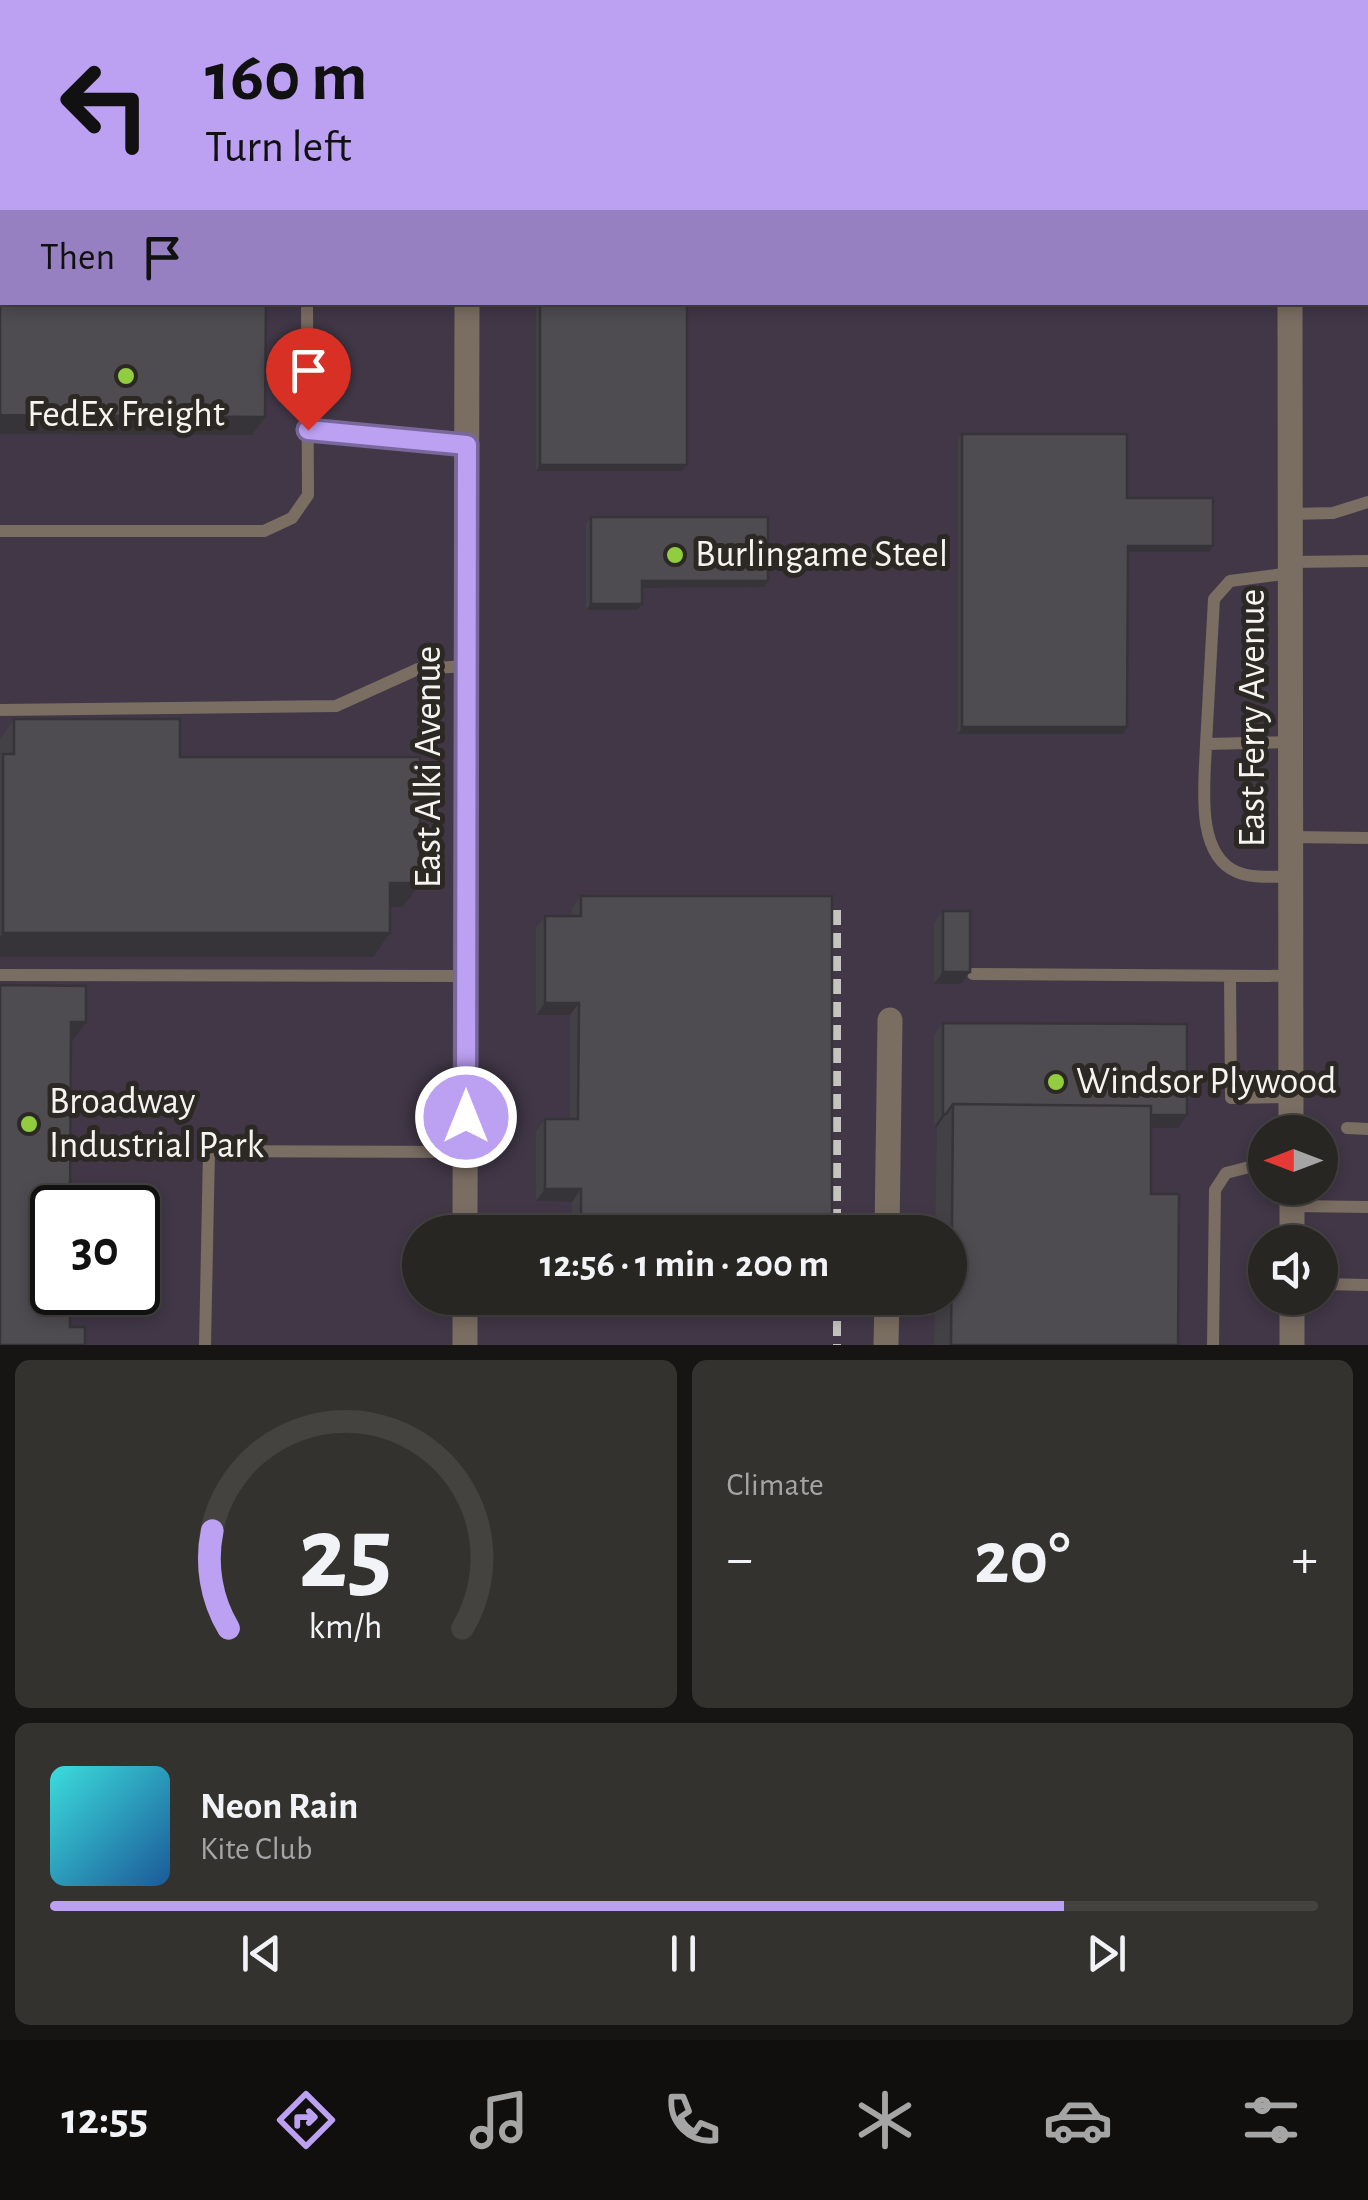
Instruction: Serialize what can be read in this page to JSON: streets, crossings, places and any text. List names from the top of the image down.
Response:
{
  "streets": {
    "street": ["East Ferry Avenue", "East Alki Avenue"]
  },
  "places": [
    "FedEx Freight",
    "Burlingame Steel",
    "Windsor Plywood",
    "Broadway Industrial Park"
  ],
  "north": "left",
  "page": {
    "turn": ["160 m", "Turn left"],
    "then": "Then",
    "limit": "30",
    "trip": "12:56 · 1 min · 200 m",
    "tile": "Climate",
    "heat": ["−", "20°", "+"],
    "song": ["Neon Rain", "Kite Club"],
    "tabs": "12:55",
    "gauge": ["25", "km/h"]
  }
}
